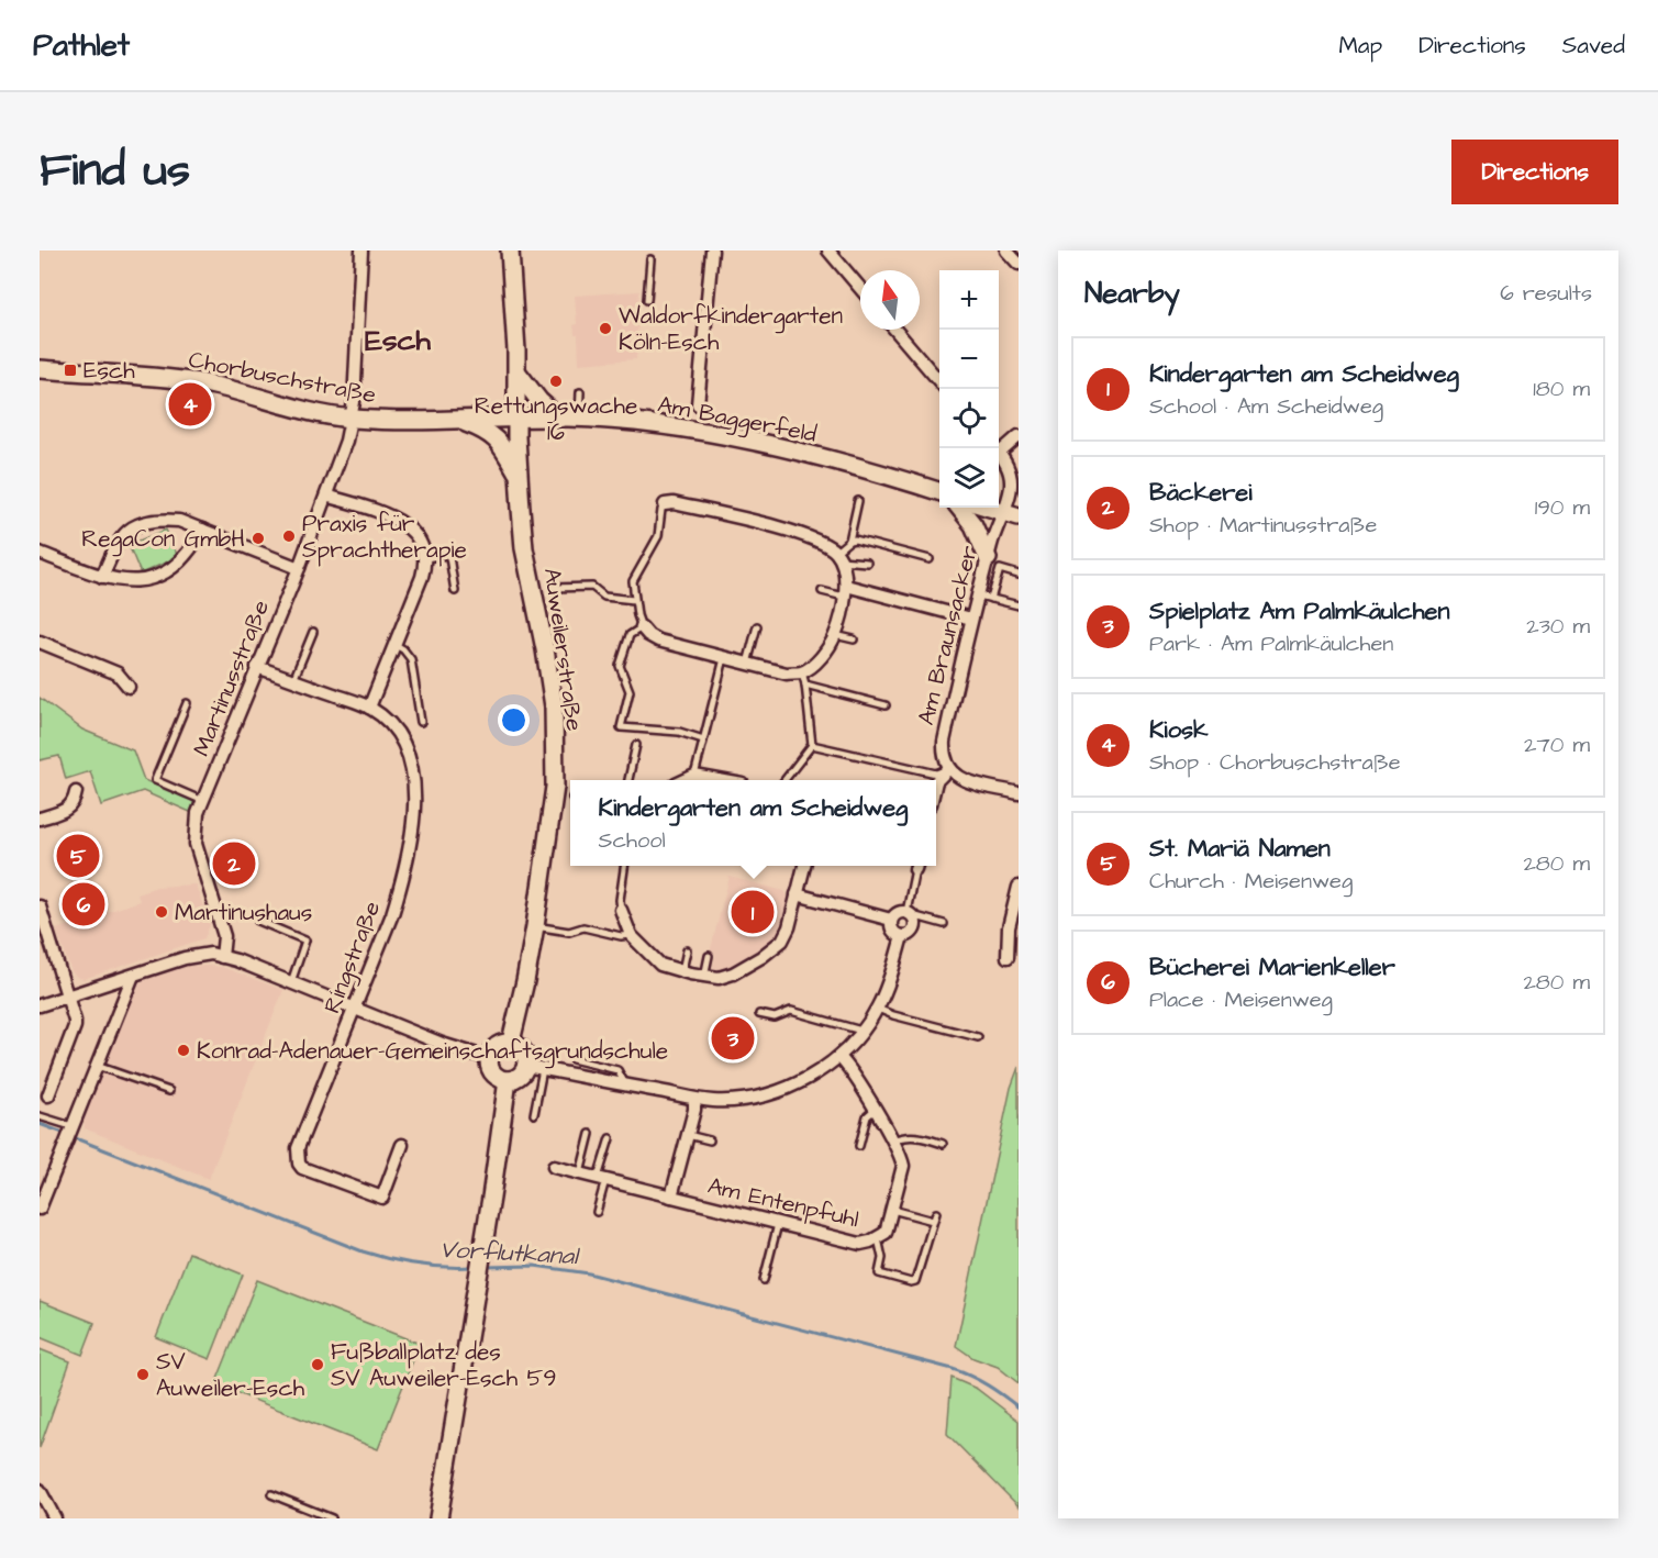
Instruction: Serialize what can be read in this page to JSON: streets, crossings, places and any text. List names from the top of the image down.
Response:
{
  "streets": {
    "street": [
      "Chorbuschstraße",
      "Am Baggerfeld",
      "Am Braunsacker",
      "Auweilerstraße",
      "Martinusstraße",
      "Ringstraße",
      "Am Entenpfuhl"
    ]
  },
  "crossings": [
    ["Chorbuschstraße", "Am Baggerfeld"],
    ["Chorbuschstraße", "Auweilerstraße"],
    ["Chorbuschstraße", "Martinusstraße"],
    ["Am Baggerfeld", "Auweilerstraße"],
    ["Martinusstraße", "Ringstraße"]
  ],
  "districts": ["Esch"],
  "water": ["Vorflutkanal"],
  "places": {
    "other": [
      "Waldorfkindergarten Köln-Esch",
      "Rettungswache 16",
      "Praxis für Sprachtherapie",
      "RegaCon GmbH",
      "Martinushaus",
      "Konrad-Adenauer-Gemeinschaftsgrundschule",
      "Fußballplatz des SV Auweiler-Esch 59",
      "SV Auweiler-Esch"
    ],
    "transit": ["Esch"]
  },
  "north": "top",
  "page": {
    "header": "Pathlet",
    "nav": ["Map", "Directions", "Saved"],
    "title": "Find us",
    "buttons": "Directions",
    "heading": ["Nearby", "6 results"],
    "map_buttons": ["+", "−"],
    "list": [
      {
        "mark": "1",
        "name": "Kindergarten am Scheidweg",
        "note": "School · Am Scheidweg",
        "value": "180 m"
      },
      {
        "mark": "2",
        "name": "Bäckerei",
        "note": "Shop · Martinusstraße",
        "value": "190 m"
      },
      {
        "mark": "3",
        "name": "Spielplatz Am Palmkäulchen",
        "note": "Park · Am Palmkäulchen",
        "value": "230 m"
      },
      {
        "mark": "4",
        "name": "Kiosk",
        "note": "Shop · Chorbuschstraße",
        "value": "270 m"
      },
      {
        "mark": "5",
        "name": "St. Mariä Namen",
        "note": "Church · Meisenweg",
        "value": "280 m"
      },
      {
        "mark": "6",
        "name": "Bücherei Marienkeller",
        "note": "Place · Meisenweg",
        "value": "280 m"
      }
    ],
    "pins": [
      "4",
      "5",
      "2",
      "6",
      "1",
      "3"
    ],
    "popup": ["Kindergarten am Scheidweg", "School"]
  }
}
